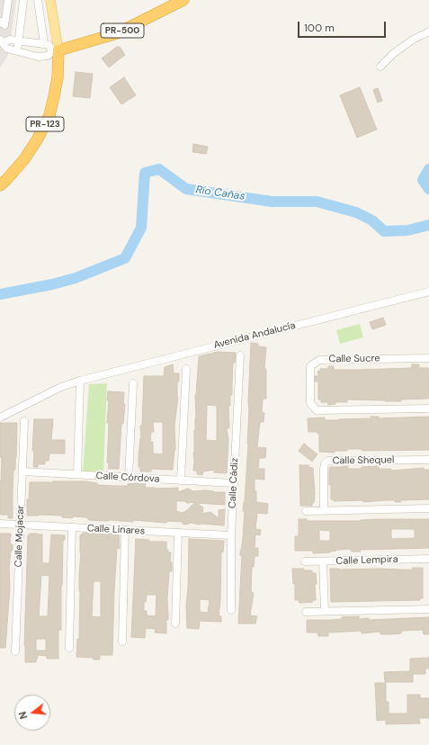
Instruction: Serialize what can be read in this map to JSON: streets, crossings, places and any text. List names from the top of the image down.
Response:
{
  "streets": {
    "highway": ["PR-500", "PR-123"],
    "street": [
      "Avenida Andalucía",
      "Calle Sucre",
      "Calle Shequel",
      "Calle Córdova",
      "Calle Cádiz",
      "Calle Linares",
      "Calle Mojacar",
      "Calle Lempira"
    ]
  },
  "crossings": [
    ["PR-500", "PR-123"],
    ["Calle Córdova", "Calle Cádiz"],
    ["Calle Córdova", "Calle Mojacar"],
    ["Calle Cádiz", "Calle Linares"],
    ["Calle Linares", "Calle Mojacar"]
  ],
  "water": ["Río Cañas"],
  "scale_bar": "100 m",
  "north": "left"
}
